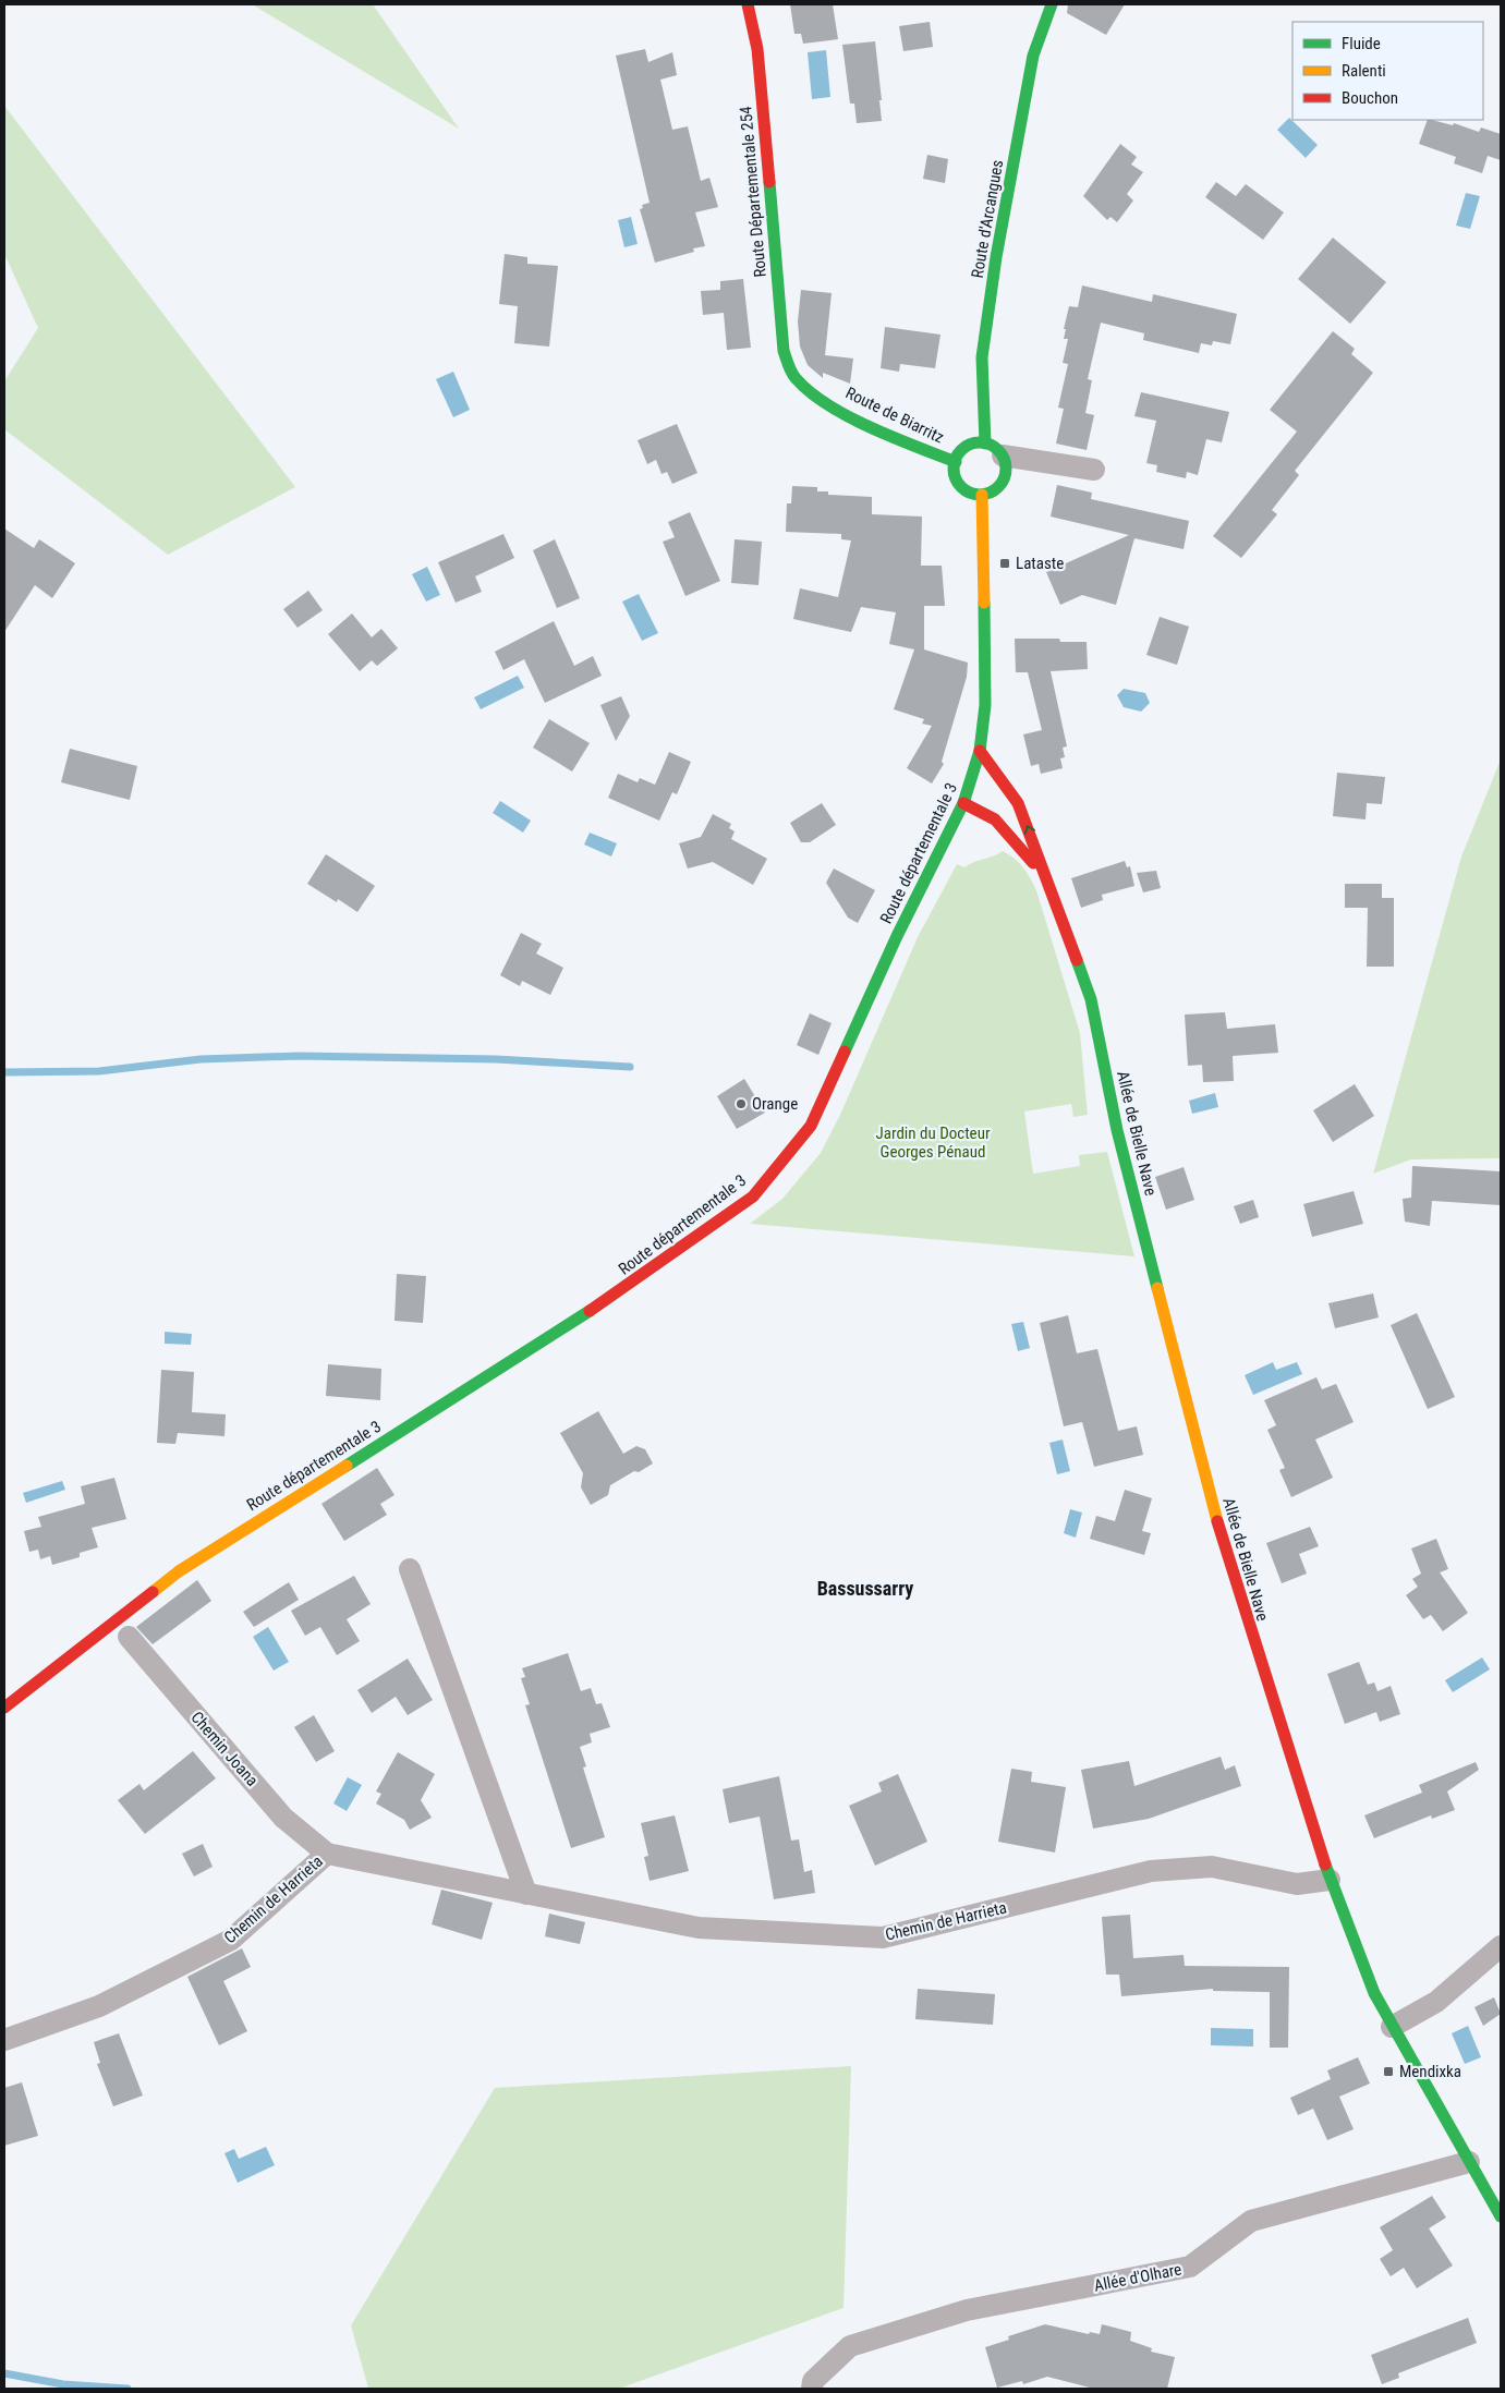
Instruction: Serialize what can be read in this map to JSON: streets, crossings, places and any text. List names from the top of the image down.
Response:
{
  "streets": {
    "main road": [
      "Route Départementale 254",
      "Route d'Arcangues",
      "Route de Biarritz",
      "Route départementale 3",
      "Allée de Bielle Nave"
    ],
    "street": ["Chemin Joana", "Chemin de Harrieta", "Allée d'Olhare"]
  },
  "crossings": [
    ["Route Départementale 254", "Route de Biarritz"],
    ["Route d'Arcangues", "Route de Biarritz"],
    ["Route d'Arcangues", "Route départementale 3"],
    ["Route de Biarritz", "Route départementale 3"],
    ["Route départementale 3", "Allée de Bielle Nave"],
    ["Allée de Bielle Nave", "Chemin de Harrieta"],
    ["Allée de Bielle Nave", "Allée d'Olhare"],
    ["Chemin Joana", "Chemin de Harrieta"]
  ],
  "districts": ["Bassussarry"],
  "parks": ["Jardin du Docteur Georges Pénaud"],
  "places": {
    "transit": ["Lataste", "Mendixka"],
    "other": ["Orange"]
  },
  "legend": ["Fluide", "Ralenti", "Bouchon"]
}
